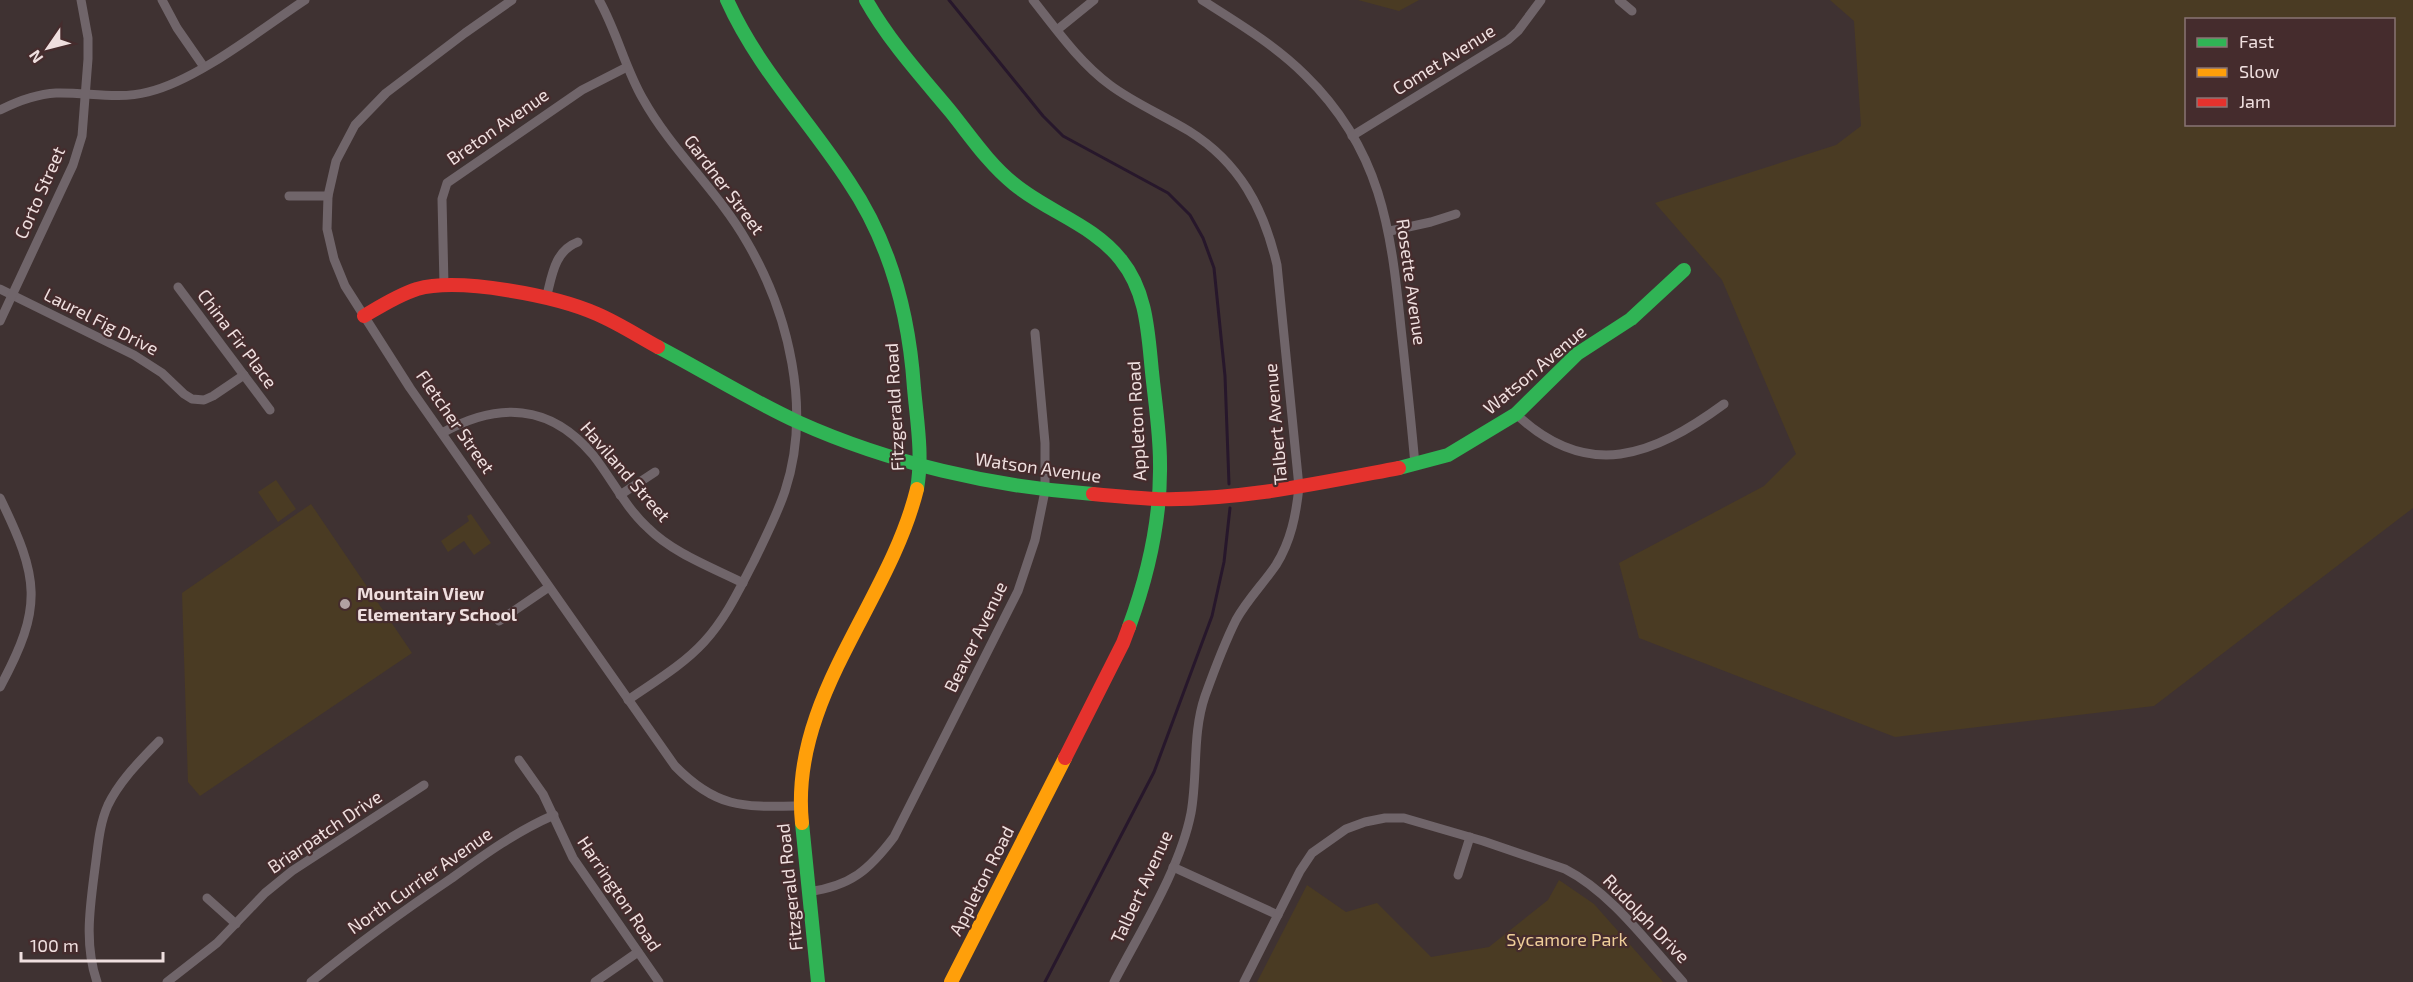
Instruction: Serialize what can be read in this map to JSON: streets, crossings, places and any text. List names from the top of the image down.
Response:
{
  "streets": {
    "street": [
      "Comet Avenue",
      "Breton Avenue",
      "Gardner Street",
      "Corto Street",
      "Rosette Avenue",
      "Laurel Fig Drive",
      "China Fir Place",
      "Watson Avenue",
      "Fitzgerald Road",
      "Appleton Road",
      "Fletcher Street",
      "Talbert Avenue",
      "Haviland Street",
      "Beaver Avenue",
      "Briarpatch Drive",
      "North Currier Avenue",
      "Harrington Road",
      "Rudolph Drive"
    ]
  },
  "crossings": [
    ["Comet Avenue", "Rosette Avenue"],
    ["Breton Avenue", "Gardner Street"],
    ["Breton Avenue", "Watson Avenue"],
    ["Gardner Street", "Watson Avenue"],
    ["Gardner Street", "Fletcher Street"],
    ["Gardner Street", "Haviland Street"],
    ["Corto Street", "Laurel Fig Drive"],
    ["Rosette Avenue", "Watson Avenue"],
    ["Laurel Fig Drive", "China Fir Place"],
    ["Watson Avenue", "Fitzgerald Road"],
    ["Watson Avenue", "Appleton Road"],
    ["Watson Avenue", "Fletcher Street"],
    ["Watson Avenue", "Talbert Avenue"],
    ["Watson Avenue", "Beaver Avenue"],
    ["Fitzgerald Road", "Fletcher Street"],
    ["Fitzgerald Road", "Beaver Avenue"],
    ["Fletcher Street", "Haviland Street"],
    ["North Currier Avenue", "Harrington Road"]
  ],
  "parks": ["Sycamore Park"],
  "places": ["Mountain View Elementary School"],
  "legend": ["Fast", "Slow", "Jam"],
  "scale_bar": "100 m",
  "north": "bottom left"
}
